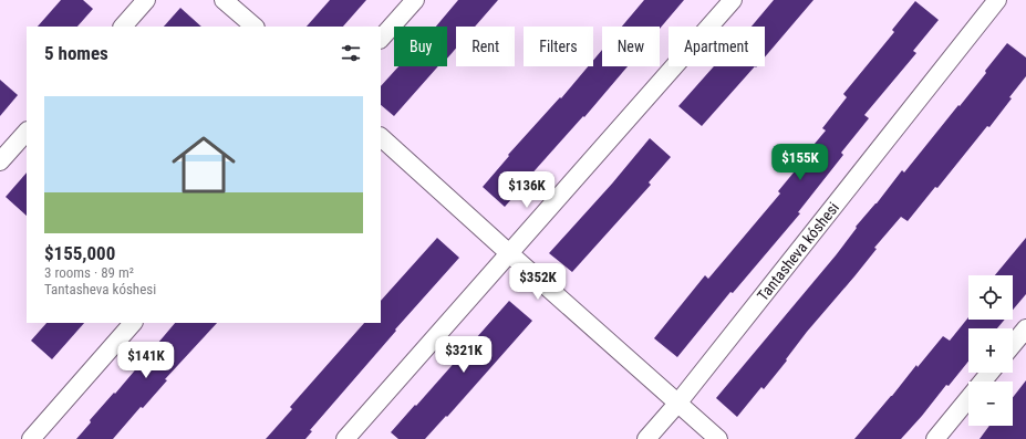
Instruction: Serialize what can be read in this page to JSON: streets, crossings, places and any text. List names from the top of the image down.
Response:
{
  "streets": {
    "street": ["Tantasheva kóshesi"]
  },
  "page": {
    "chip": [
      "Buy",
      "Rent",
      "Filters",
      "New",
      "Apartment"
    ],
    "heading": "5 homes",
    "list": [
      {
        "name": "$155,000",
        "note": "3 rooms · 89 m² · Tantasheva kóshesi"
      }
    ],
    "price": [
      "$155K",
      "$136K",
      "$352K",
      "$321K",
      "$141K"
    ],
    "map_buttons": ["+", "−"]
  }
}
